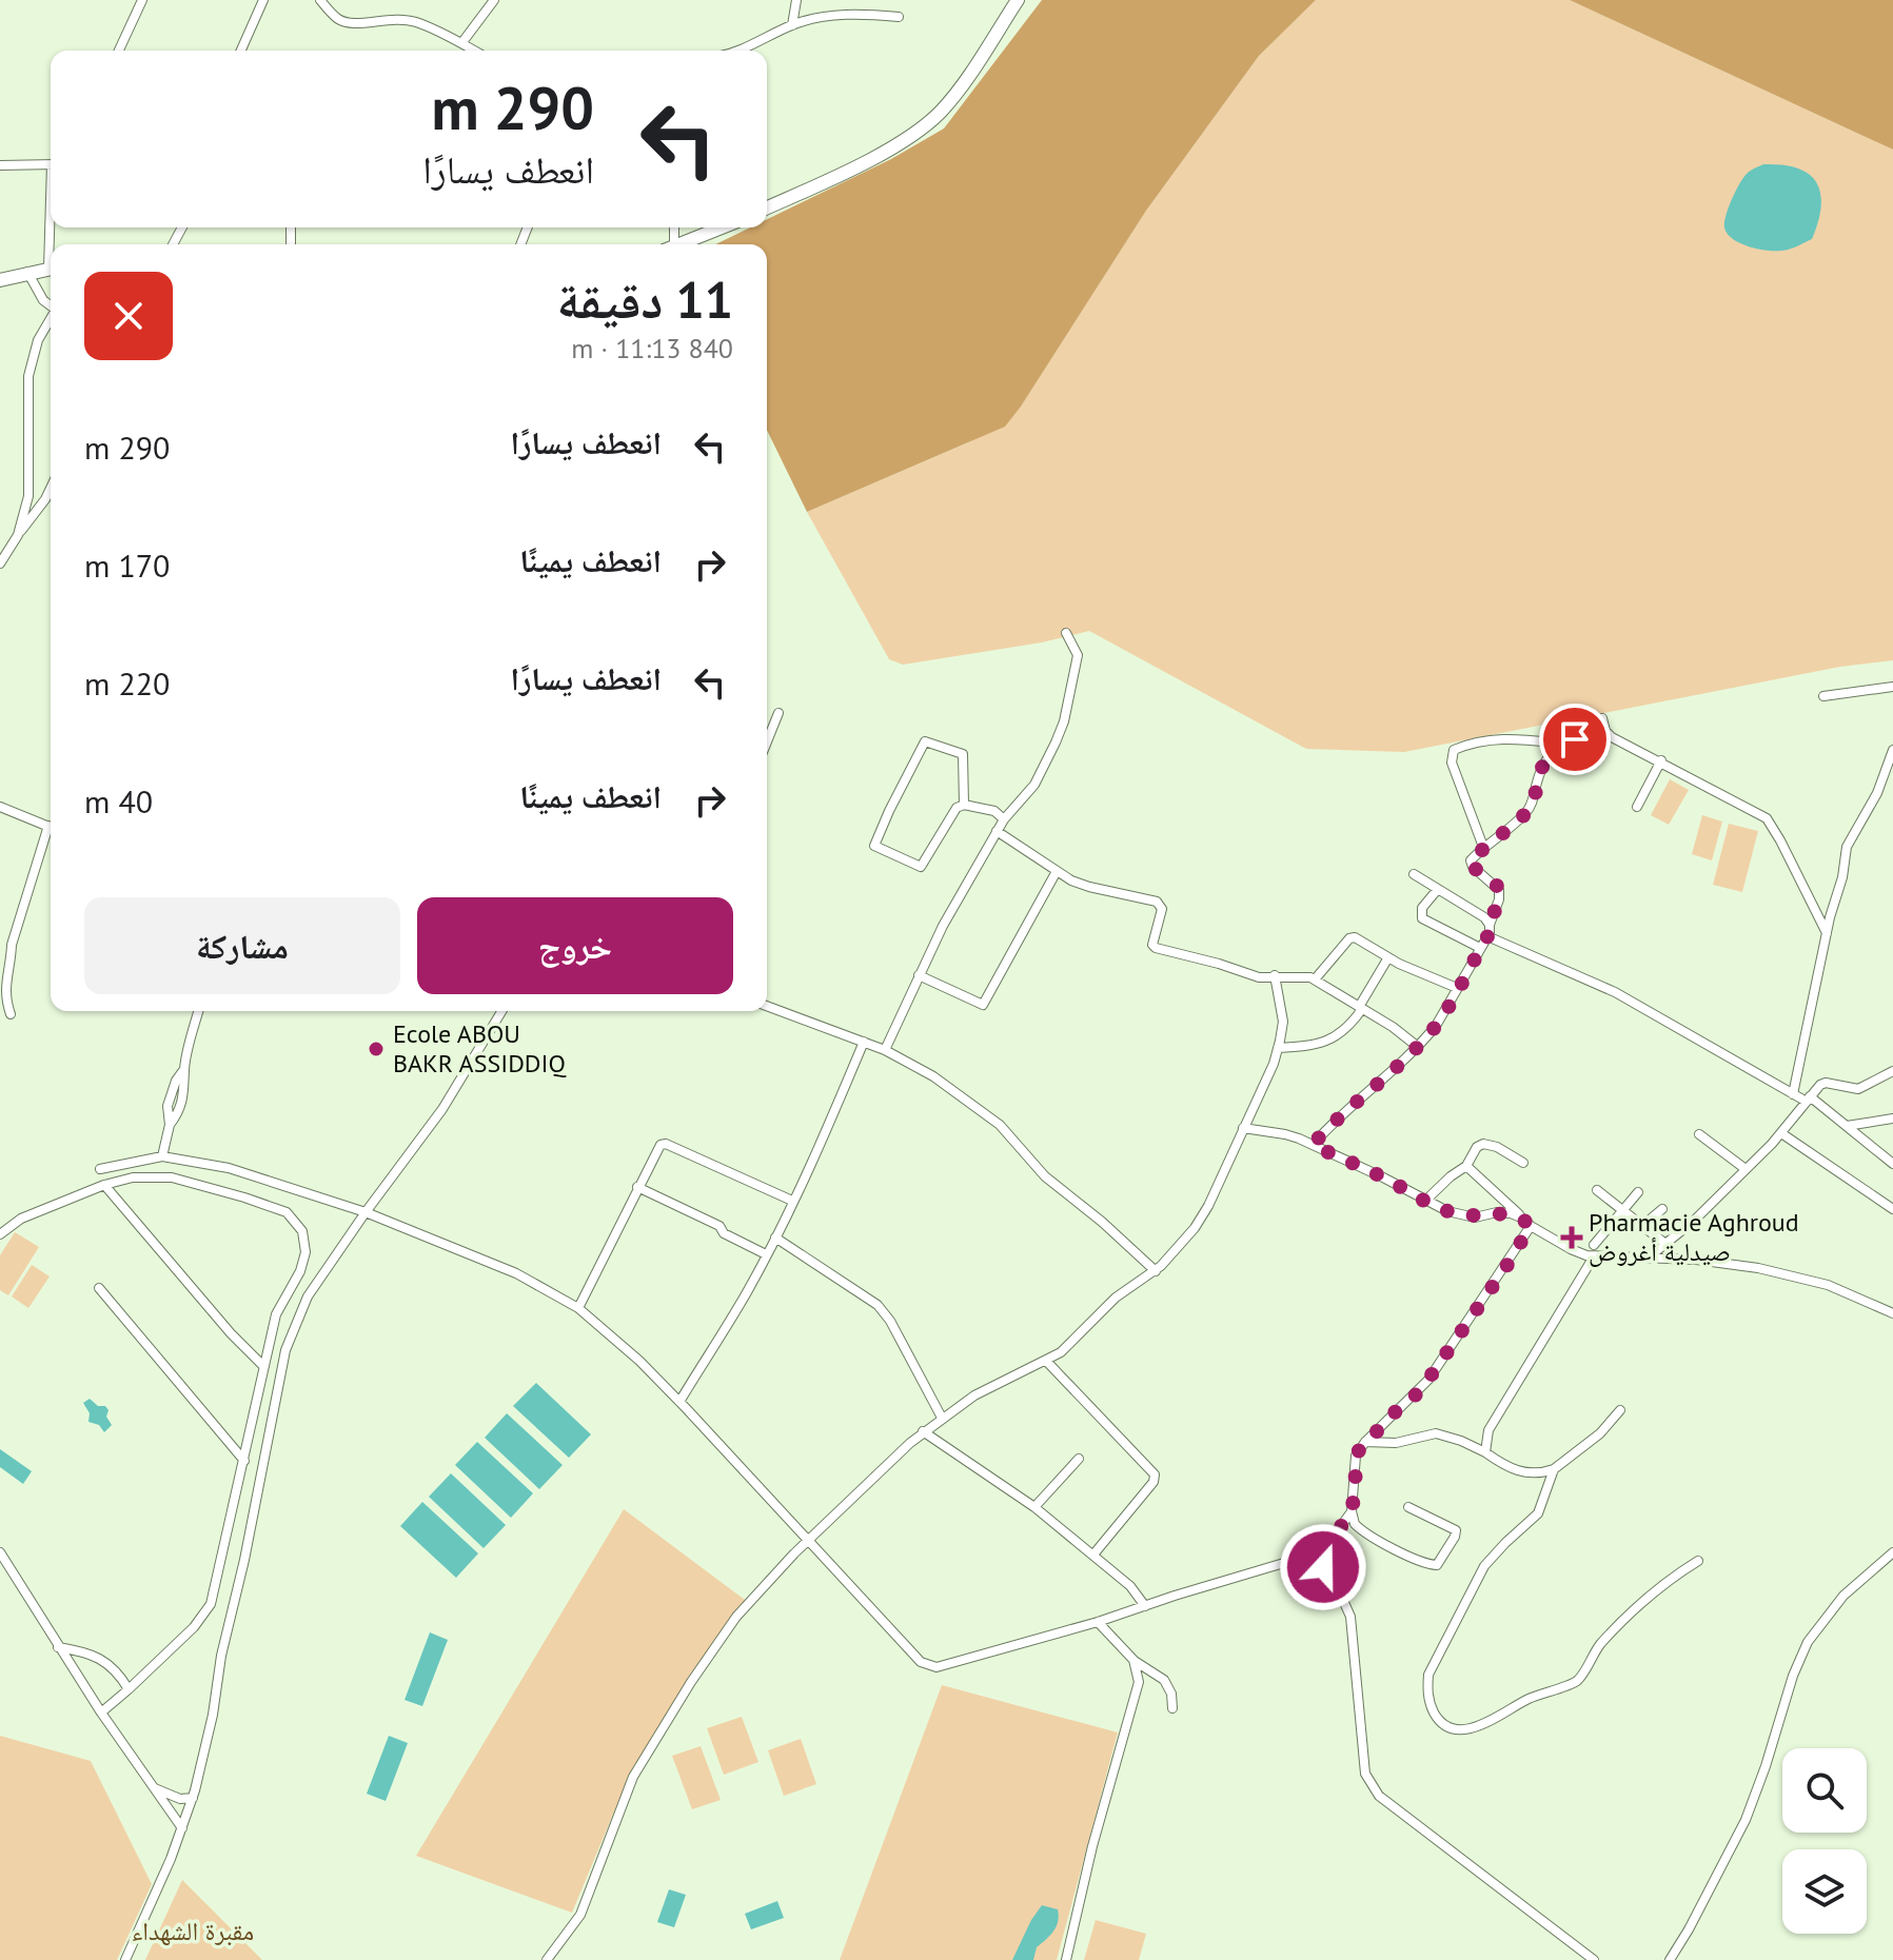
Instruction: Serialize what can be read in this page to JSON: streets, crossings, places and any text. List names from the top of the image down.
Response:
{
  "parks": ["مقبرة الشهداء"],
  "places": {
    "other": ["Ecole ABOU BAKR ASSIDDIQ"],
    "health": ["Pharmacie Aghroud صيدلية أغروض"]
  },
  "page": {
    "turn": ["290 m", "انعطف يسارًا"],
    "heading": ["11 دقيقة", "840 m · 11:13"],
    "list": [
      {
        "name": "انعطف يسارًا",
        "value": "290 m"
      },
      {
        "name": "انعطف يمينًا",
        "value": "170 m"
      },
      {
        "name": "انعطف يسارًا",
        "value": "220 m"
      },
      {
        "name": "انعطف يمينًا",
        "value": "40 m"
      }
    ],
    "buttons": ["خروج", "مشاركة"]
  }
}
